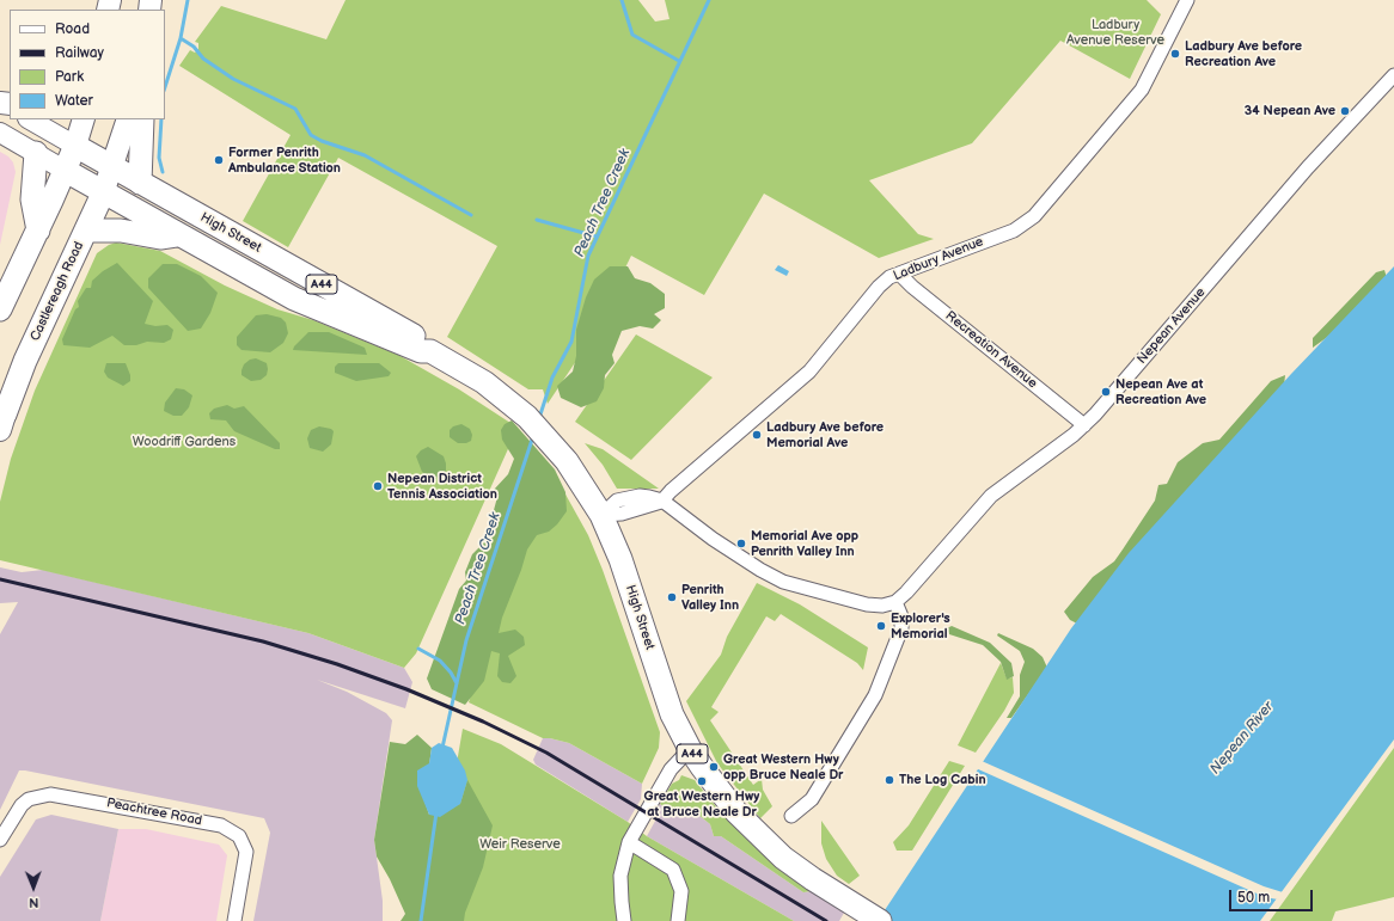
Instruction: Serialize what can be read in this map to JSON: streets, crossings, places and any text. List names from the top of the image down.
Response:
{
  "streets": {
    "highway": ["High Street", "A44", "Castlereagh Road"],
    "street": [
      "Ladbury Avenue",
      "Nepean Avenue",
      "Recreation Avenue",
      "Peachtree Road"
    ]
  },
  "crossings": [
    ["High Street", "Castlereagh Road"],
    ["Ladbury Avenue", "Recreation Avenue"],
    ["Nepean Avenue", "Recreation Avenue"]
  ],
  "water": ["Peach Tree Creek", "Nepean River"],
  "parks": ["Ladbury Avenue Reserve", "Woodriff Gardens", "Weir Reserve"],
  "places": [
    "Ladbury Ave before Recreation Ave",
    "34 Nepean Ave",
    "Former Penrith Ambulance Station",
    "Nepean Ave at Recreation Ave",
    "Ladbury Ave before Memorial Ave",
    "Nepean District Tennis Association",
    "Memorial Ave opp Penrith Valley Inn",
    "Penrith Valley Inn",
    "Explorer's Memorial",
    "Great Western Hwy opp Bruce Neale Dr",
    "The Log Cabin",
    "Great Western Hwy at Bruce Neale Dr"
  ],
  "legend": [
    "Road",
    "Railway",
    "Park",
    "Water"
  ],
  "scale_bar": "50 m",
  "north": "bottom"
}
